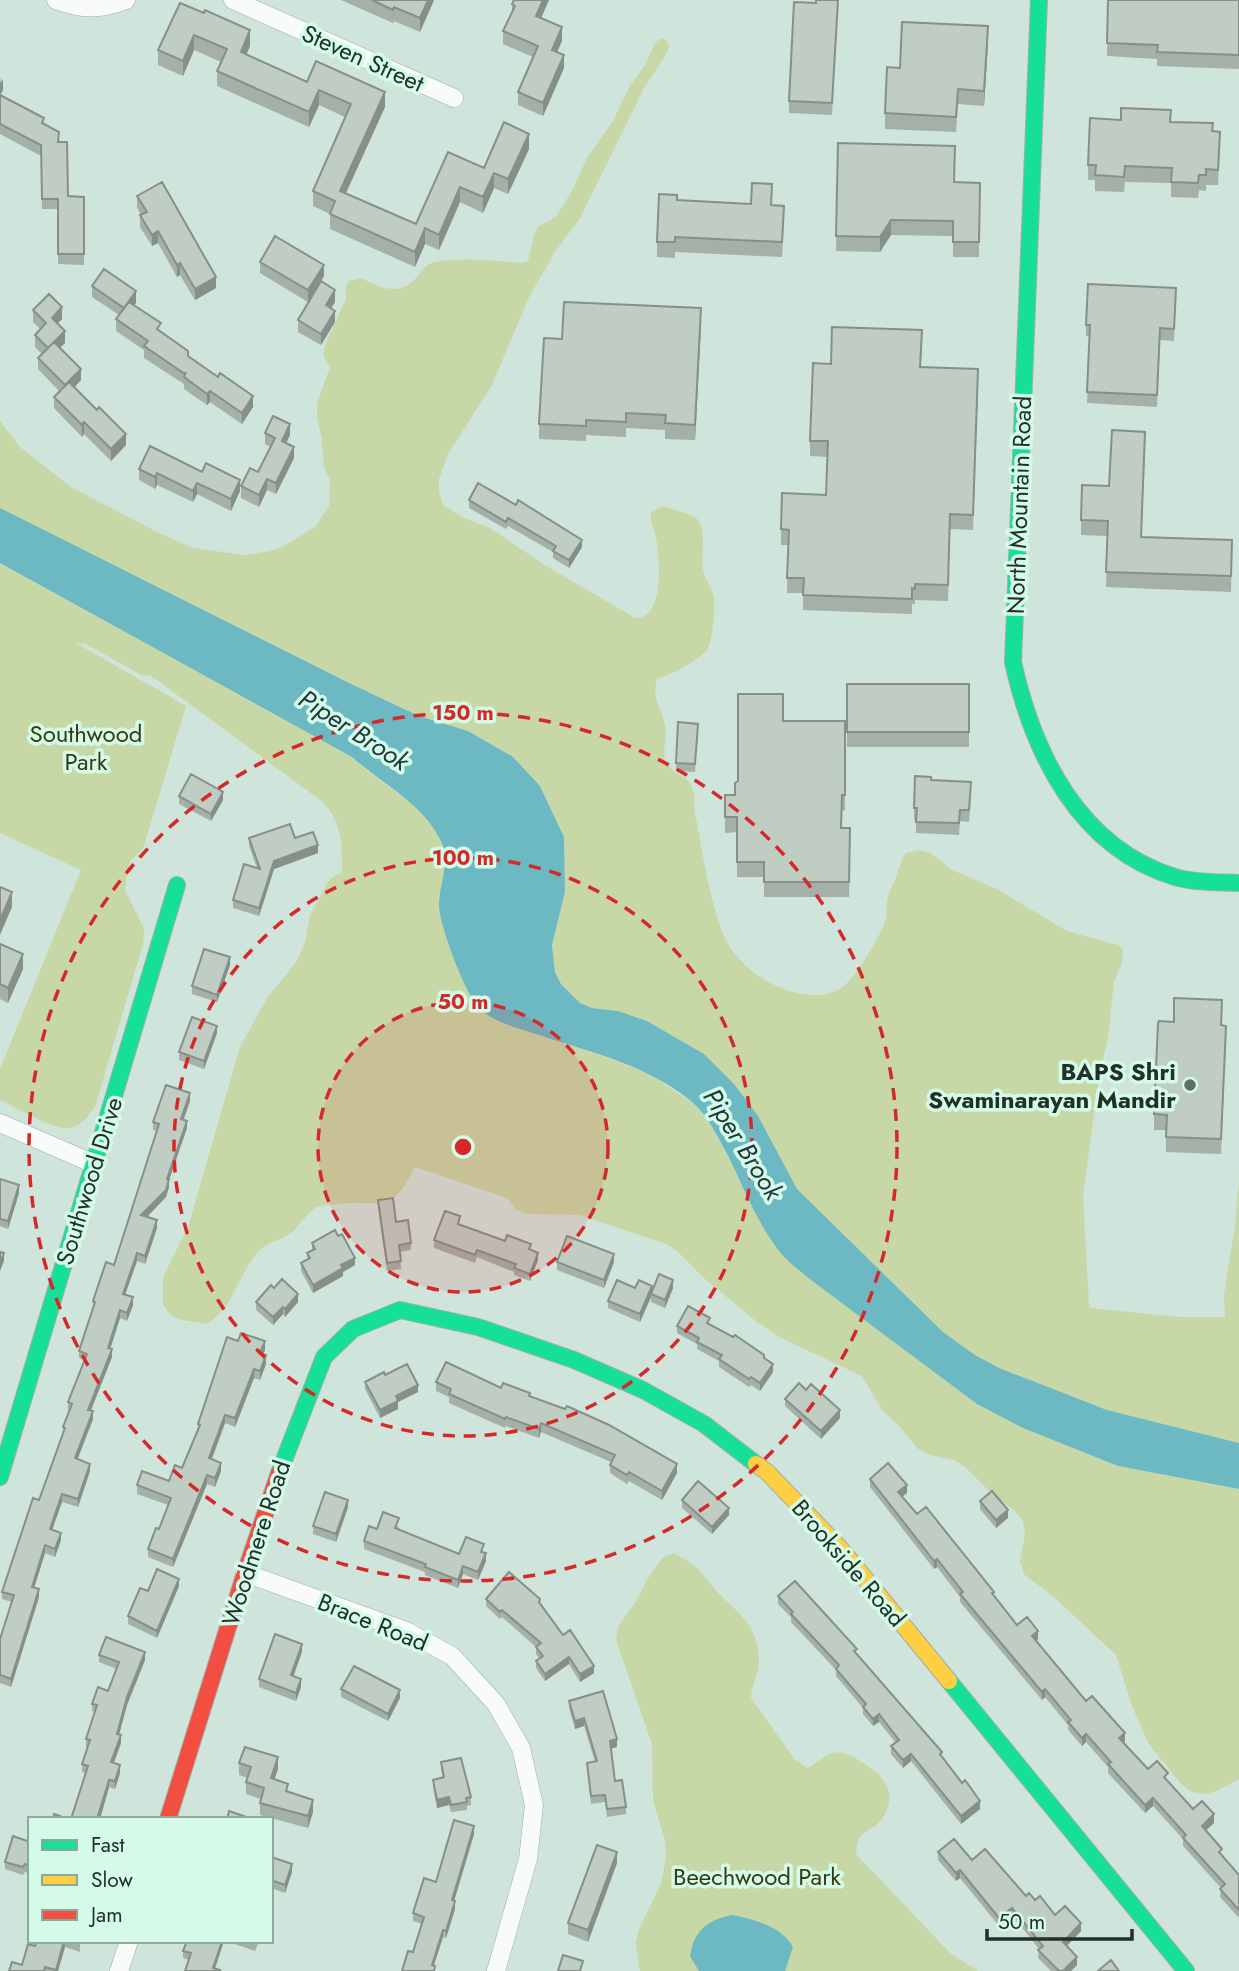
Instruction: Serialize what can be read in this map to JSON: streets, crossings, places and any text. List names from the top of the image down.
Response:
{
  "streets": {
    "street": [
      "Steven Street",
      "North Mountain Road",
      "Southwood Drive",
      "Woodmere Road",
      "Brookside Road",
      "Brace Road"
    ]
  },
  "crossings": [
    ["Woodmere Road", "Brookside Road"],
    ["Woodmere Road", "Brace Road"]
  ],
  "water": ["Piper Brook"],
  "parks": ["Southwood Park", "Beechwood Park"],
  "places": ["BAPS Shri Swaminarayan Mandir"],
  "legend": ["Fast", "Slow", "Jam"],
  "scale_bar": "50 m",
  "rings": ["150 m", "100 m", "50 m"]
}
